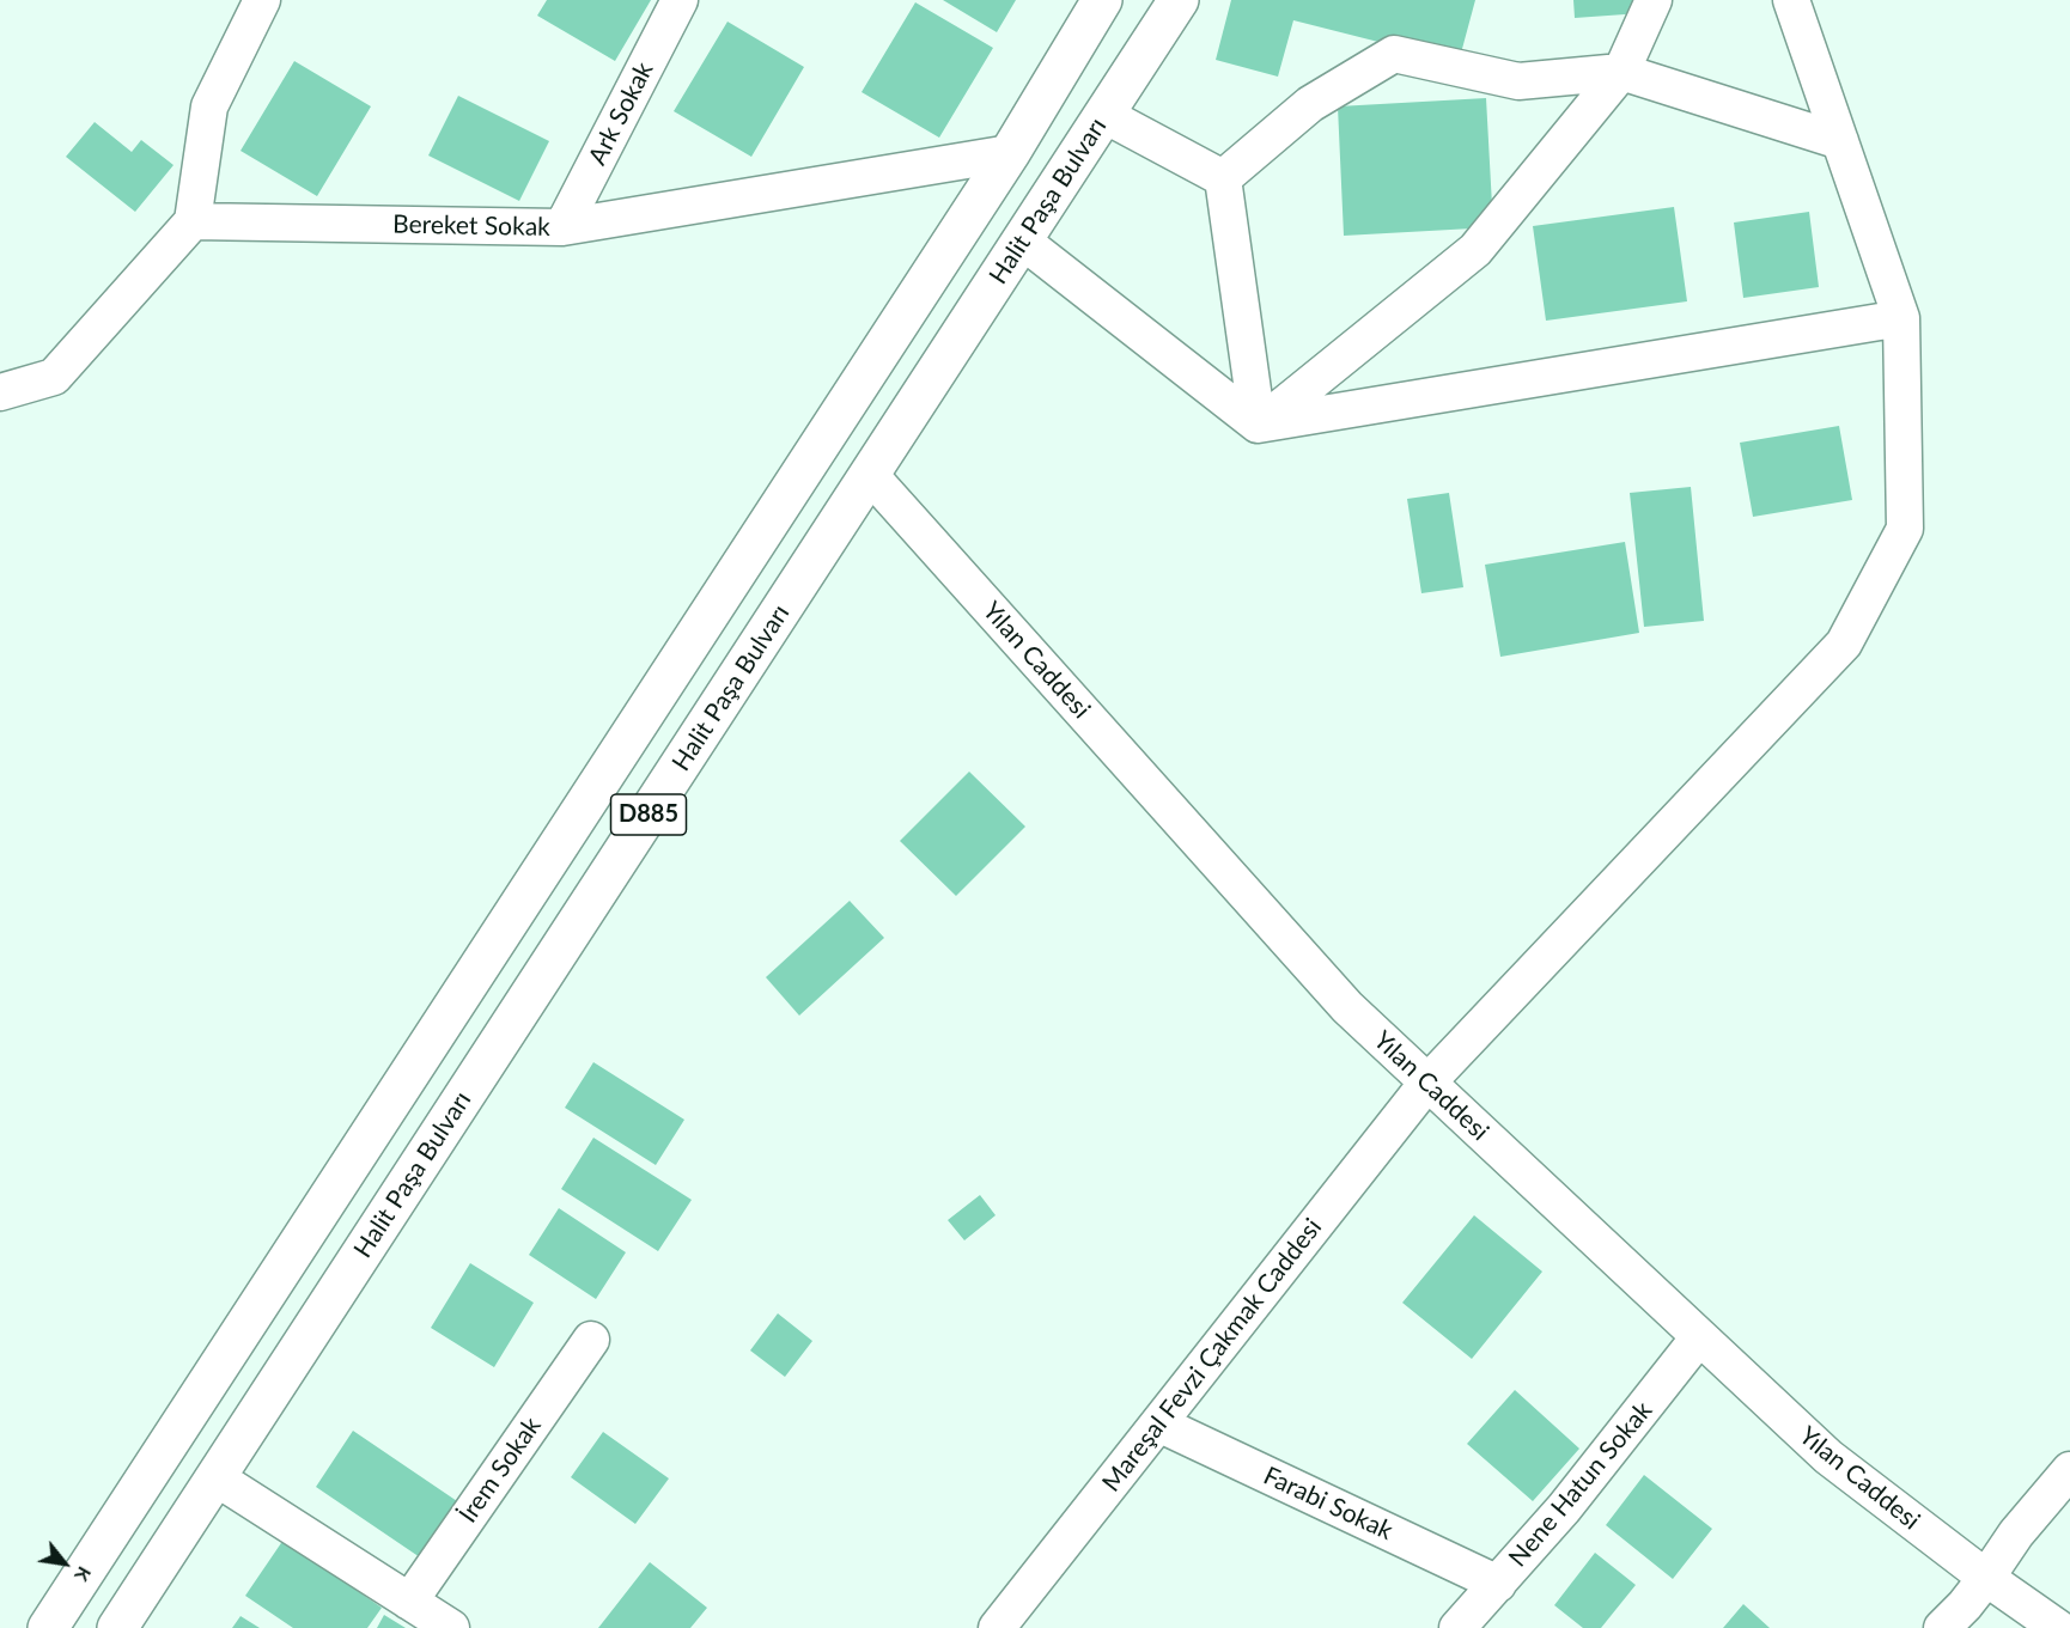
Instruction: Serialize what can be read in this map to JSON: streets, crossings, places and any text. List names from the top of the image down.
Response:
{
  "streets": {
    "highway": ["Halit Paşa Bulvarı", "D885"],
    "street": [
      "Ark Sokak",
      "Bereket Sokak",
      "Yılan Caddesi",
      "Mareşal Fevzi Çakmak Caddesi",
      "İrem Sokak",
      "Nene Hatun Sokak",
      "Farabi Sokak"
    ]
  },
  "crossings": [
    ["Ark Sokak", "Bereket Sokak"],
    ["Halit Paşa Bulvarı", "Yılan Caddesi"],
    ["Bereket Sokak", "D885"],
    ["Yılan Caddesi", "Mareşal Fevzi Çakmak Caddesi"],
    ["Yılan Caddesi", "Nene Hatun Sokak"],
    ["Mareşal Fevzi Çakmak Caddesi", "Farabi Sokak"],
    ["Nene Hatun Sokak", "Farabi Sokak"]
  ],
  "north": "bottom right"
}
